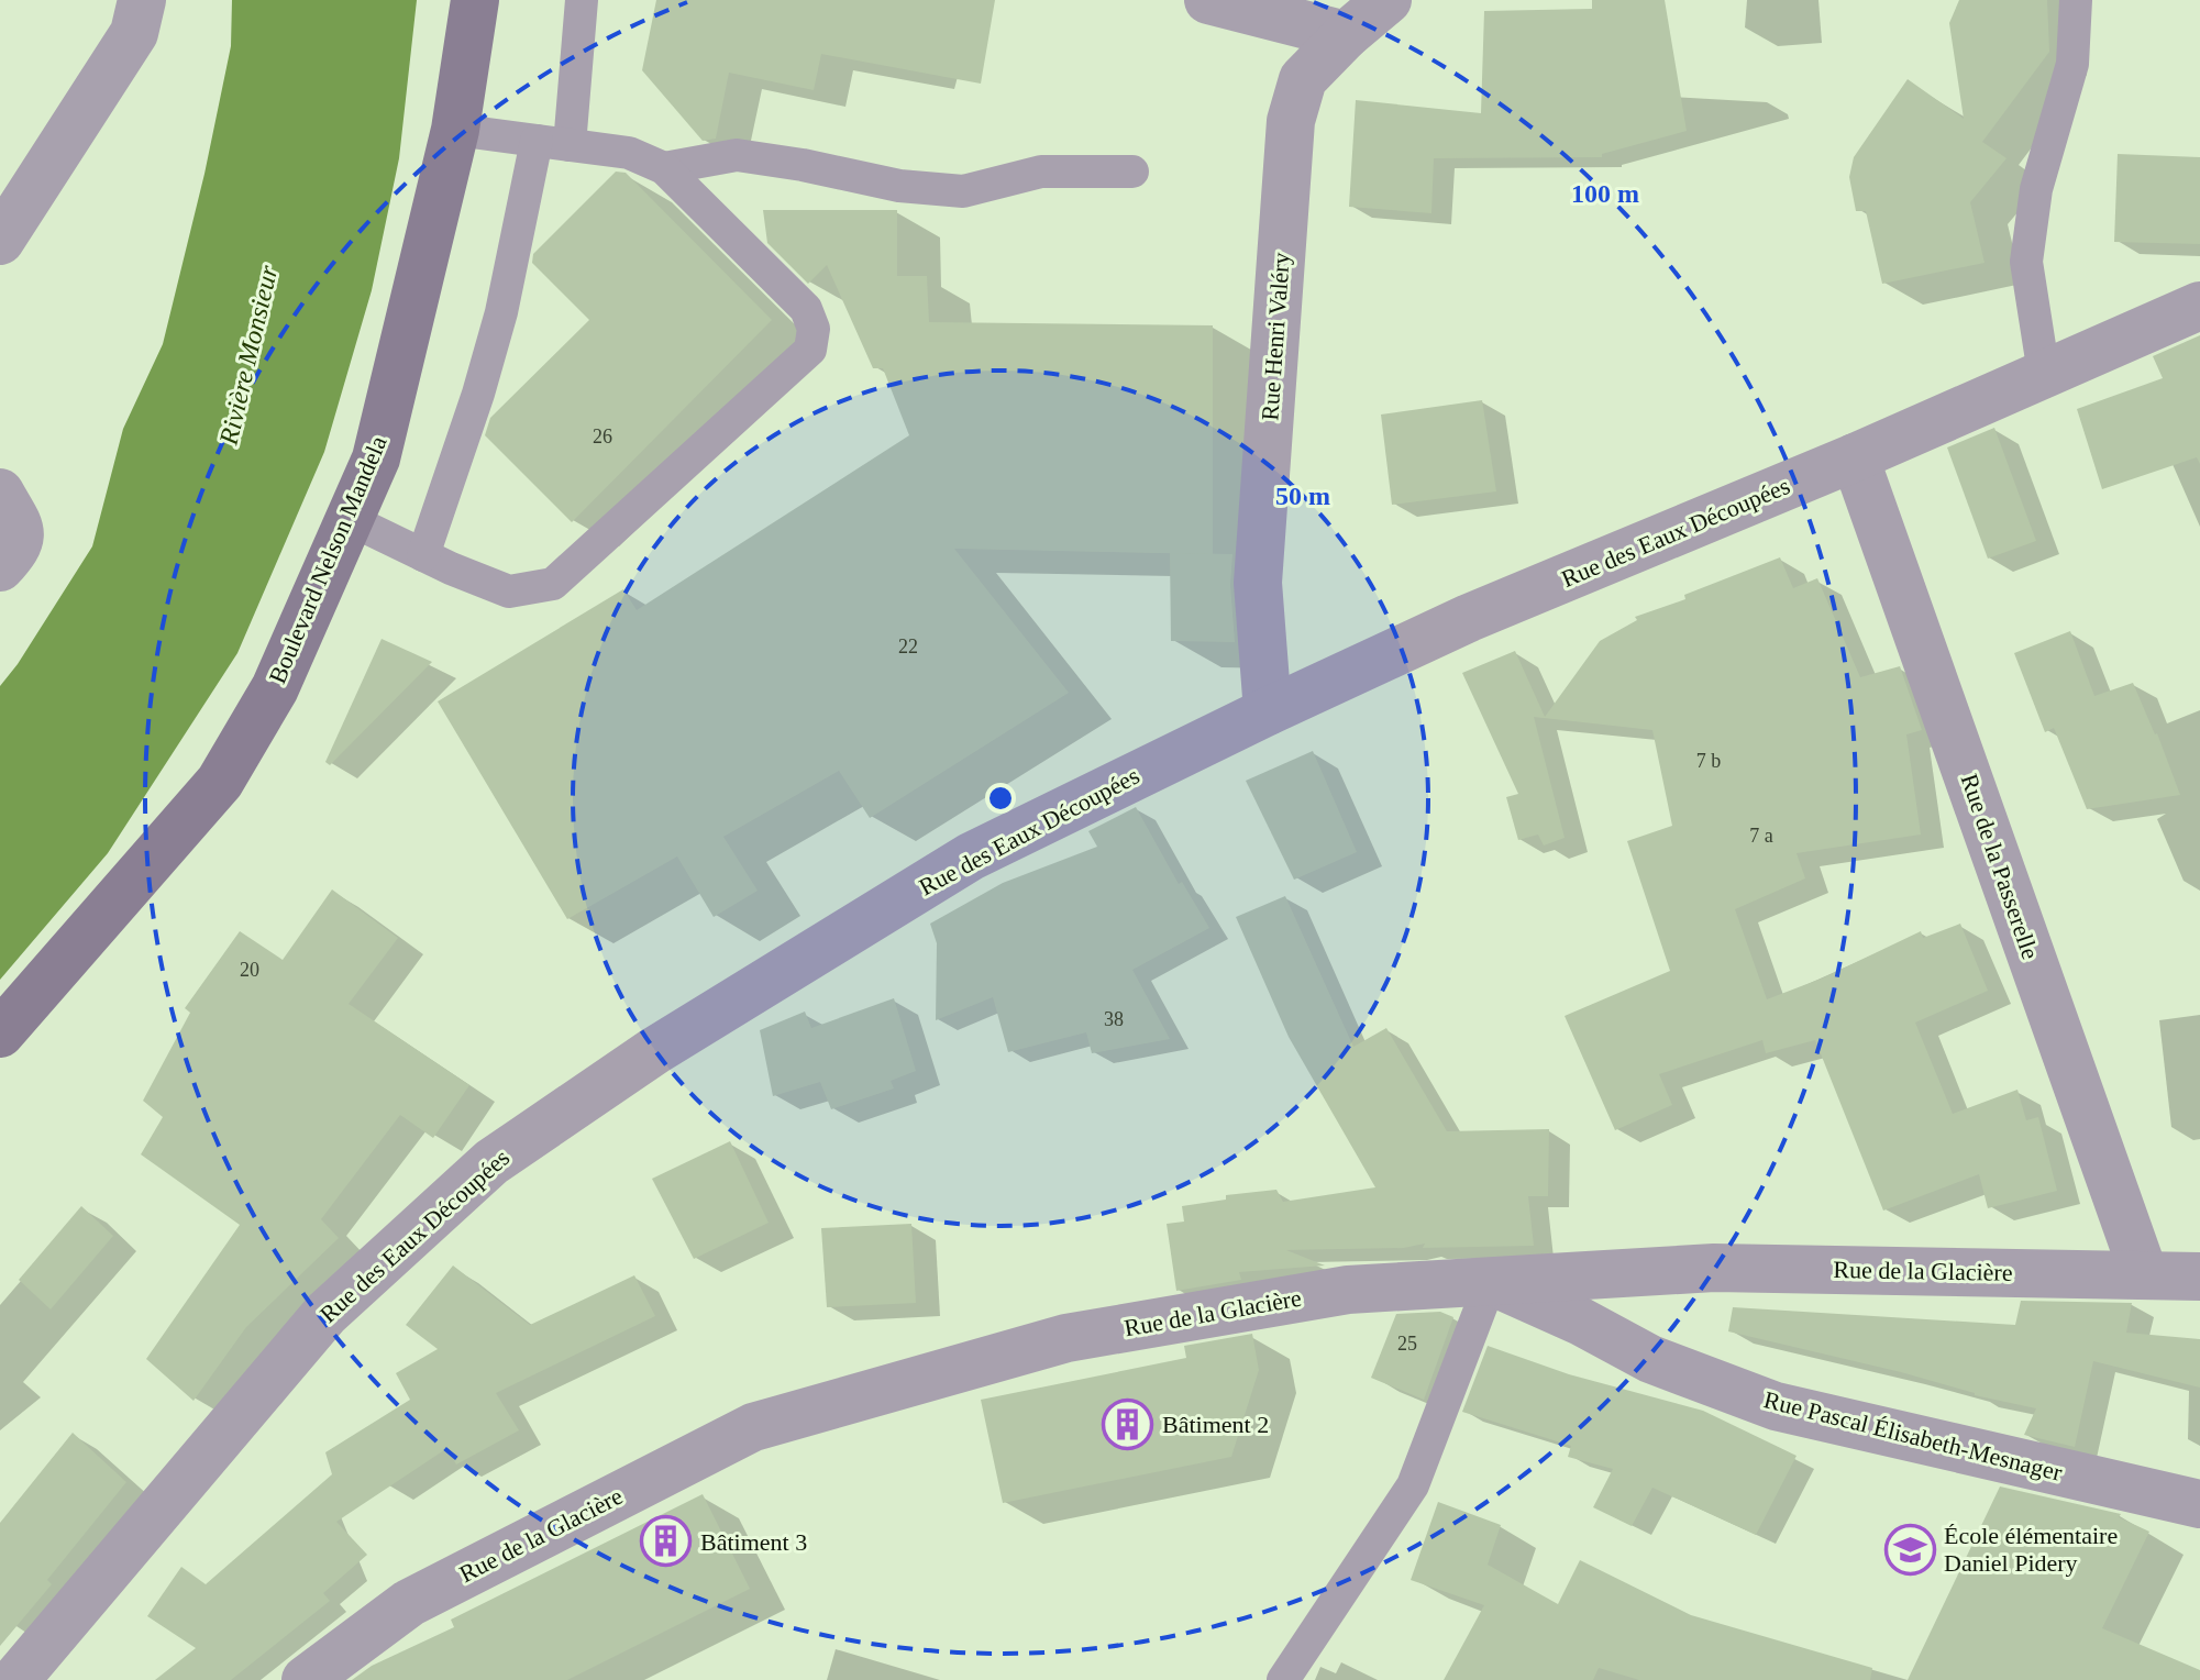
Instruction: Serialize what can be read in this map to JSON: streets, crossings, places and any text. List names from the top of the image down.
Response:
{
  "streets": {
    "street": [
      "Rue Henri Valéry",
      "Rue des Eaux Découpées",
      "Boulevard Nelson Mandela",
      "Rue de la Passerelle",
      "Rue de la Glacière",
      "Rue Pascal Élisabeth-Mesnager"
    ]
  },
  "crossings": [
    ["Rue Henri Valéry", "Rue des Eaux Découpées"],
    ["Rue des Eaux Découpées", "Rue de la Passerelle"],
    ["Rue de la Passerelle", "Rue de la Glacière"],
    ["Rue de la Glacière", "Rue Pascal Élisabeth-Mesnager"]
  ],
  "water": ["Rivière Monsieur"],
  "places": {
    "building": ["Bâtiment 2", "Bâtiment 3"],
    "school or university": ["École élémentaire Daniel Pidery"]
  },
  "house_numbers": [
    "26",
    "22",
    "7 b",
    "7 a",
    "20",
    "38",
    "25"
  ],
  "rings": ["100 m", "50 m"]
}
